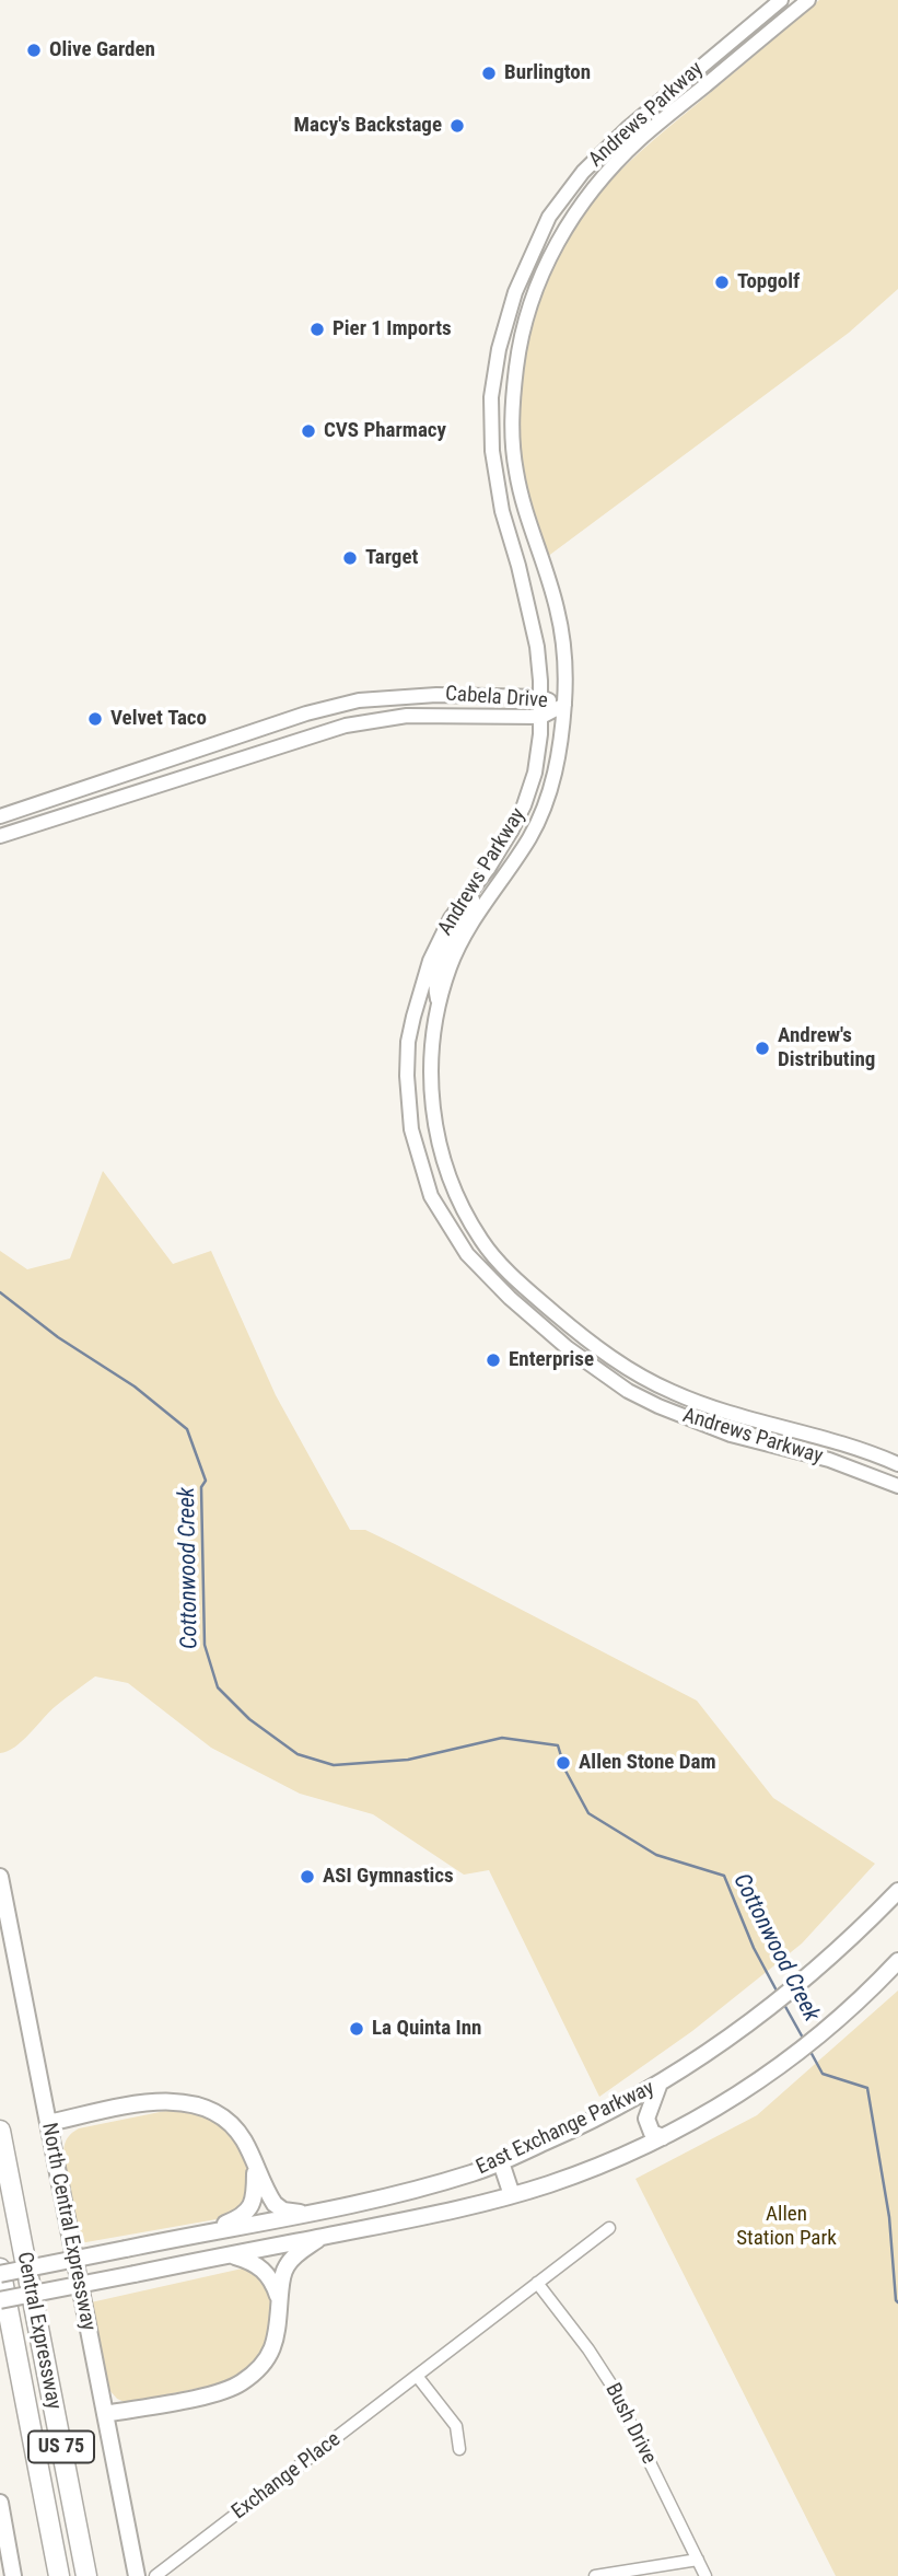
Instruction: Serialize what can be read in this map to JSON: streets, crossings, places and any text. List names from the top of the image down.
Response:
{
  "streets": {
    "highway": ["Central Expressway", "US 75"],
    "main road": ["East Exchange Parkway", "North Central Expressway"],
    "street": [
      "Andrews Parkway",
      "Cabela Drive",
      "Bush Drive",
      "Exchange Place"
    ]
  },
  "crossings": [
    ["Andrews Parkway", "Cabela Drive"],
    ["East Exchange Parkway", "Central Expressway"],
    ["Bush Drive", "Exchange Place"]
  ],
  "water": ["Cottonwood Creek"],
  "parks": ["Allen Station Park"],
  "places": [
    "Olive Garden",
    "Burlington",
    "Macy's Backstage",
    "Topgolf",
    "Pier 1 Imports",
    "CVS Pharmacy",
    "Target",
    "Velvet Taco",
    "Andrew's Distributing",
    "Enterprise",
    "Allen Stone Dam",
    "ASI Gymnastics",
    "La Quinta Inn"
  ]
}
